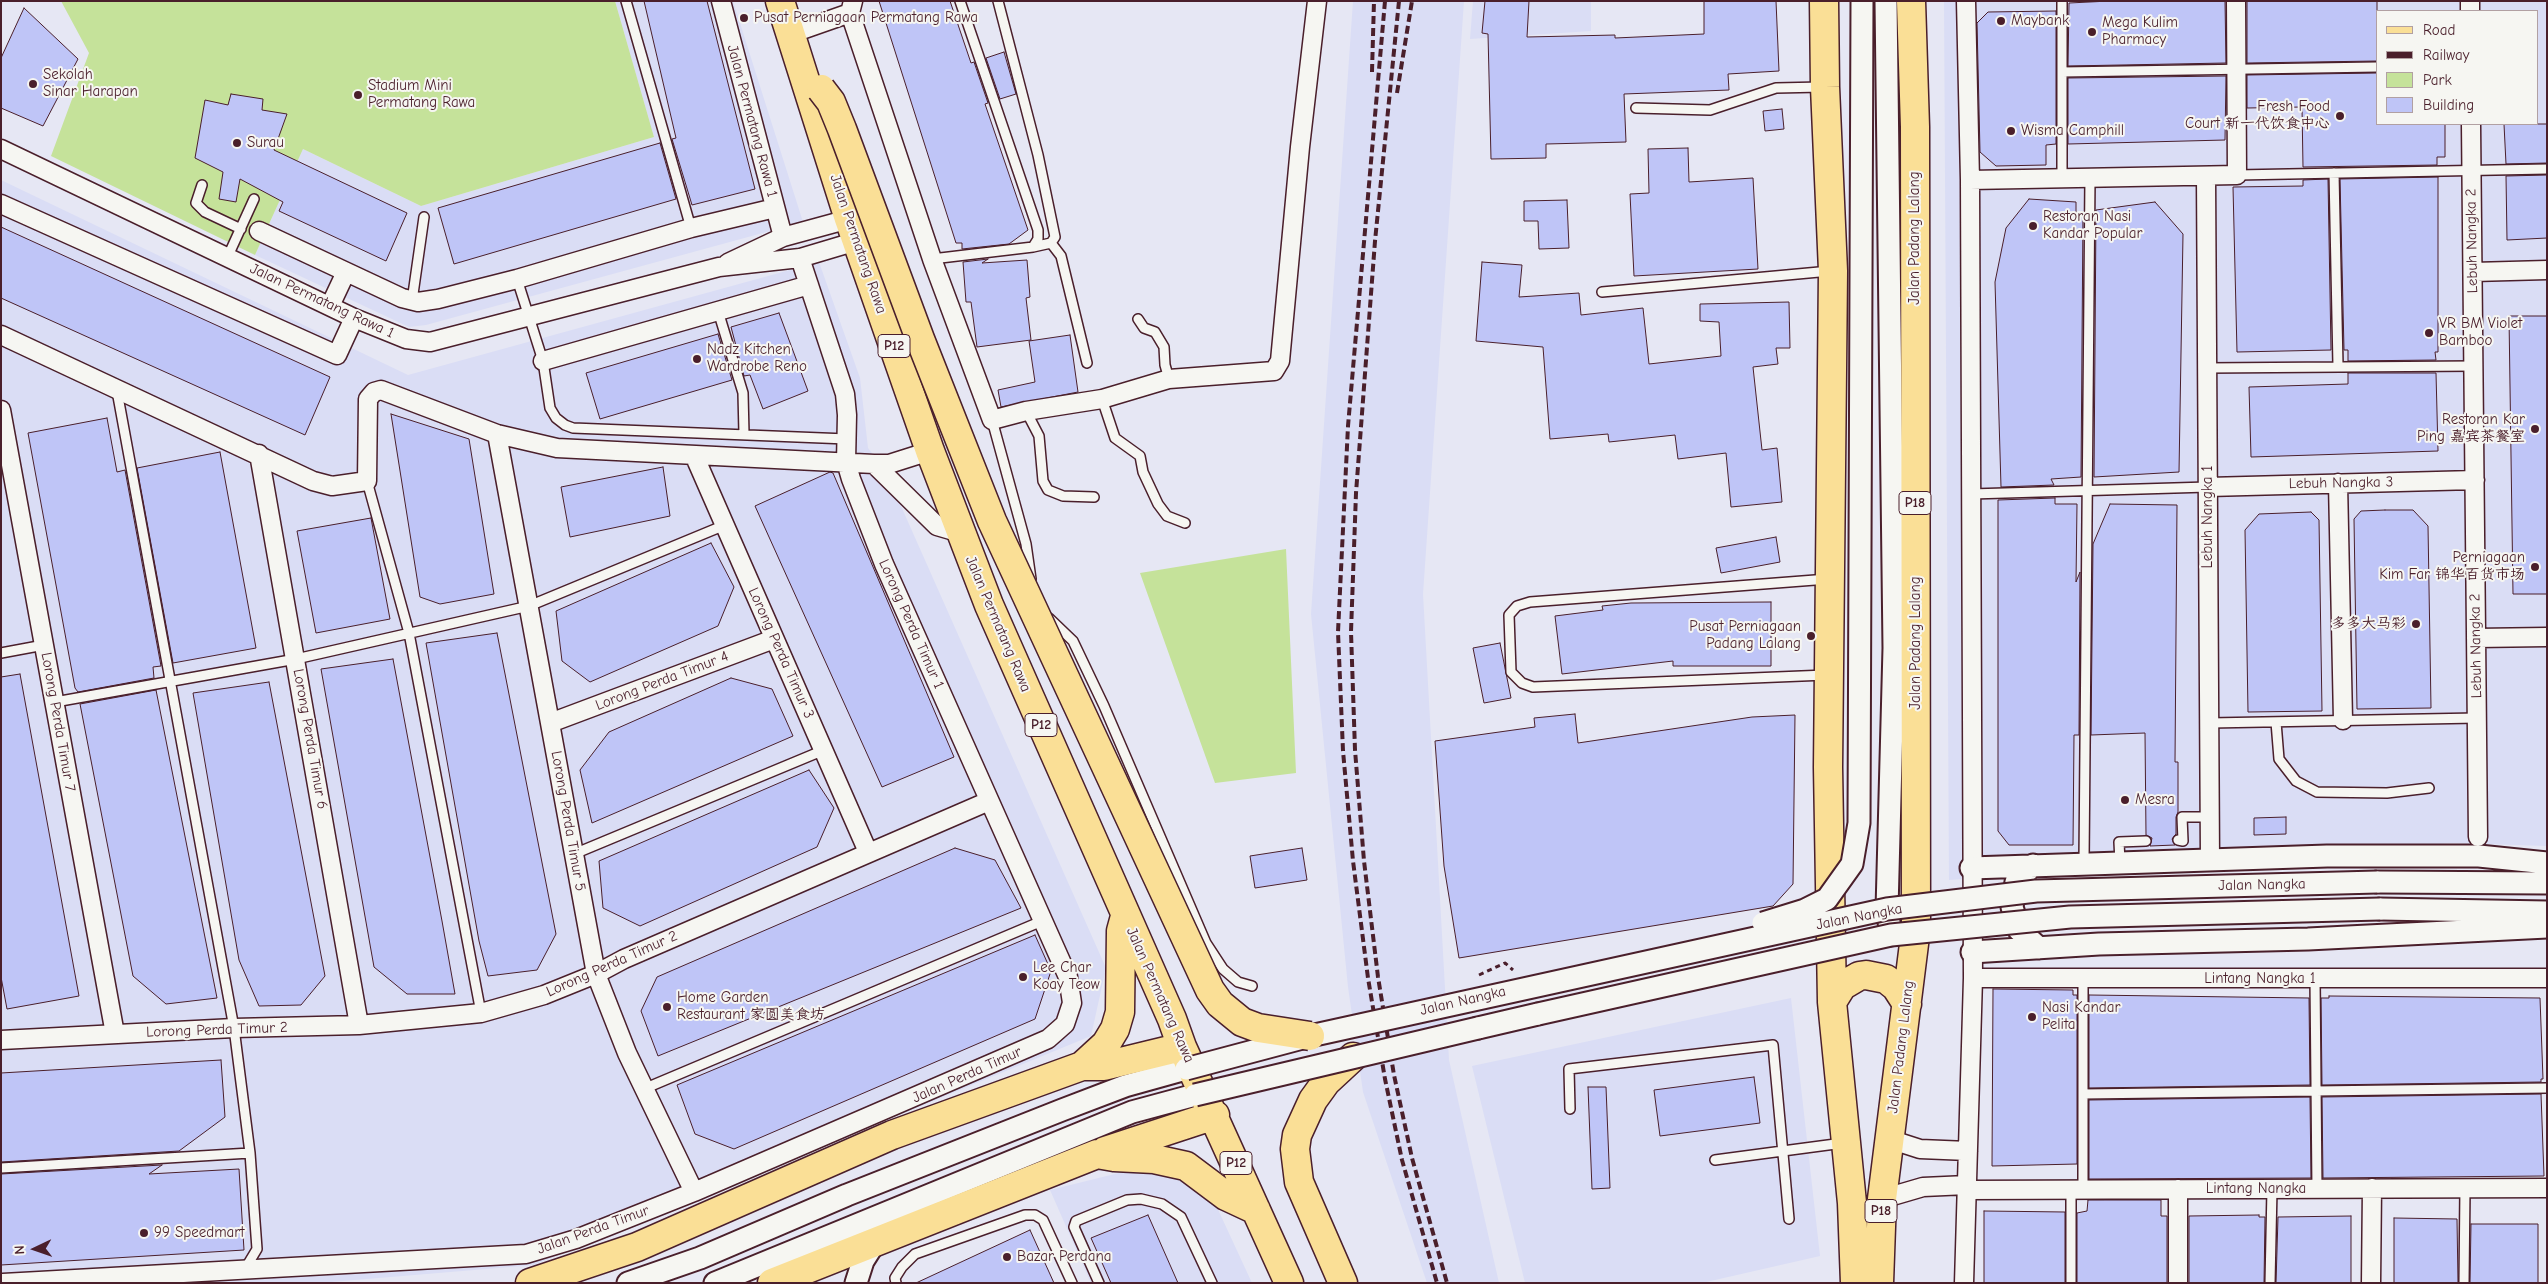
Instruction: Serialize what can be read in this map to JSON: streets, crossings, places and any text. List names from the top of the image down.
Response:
{
  "streets": {
    "main road": [
      "Jalan Padang Lalang",
      "Jalan Permatang Rawa",
      "P12",
      "P18"
    ],
    "street": [
      "Jalan Permatang Rawa 1",
      "Lebuh Nangka 2",
      "Lebuh Nangka 3",
      "Lebuh Nangka 1",
      "Lorong Perda Timur 1",
      "Lorong Perda Timur 3",
      "Lorong Perda Timur 4",
      "Lorong Perda Timur 7",
      "Lorong Perda Timur 6",
      "Lorong Perda Timur 5",
      "Jalan Nangka",
      "Lorong Perda Timur 2",
      "Lintang Nangka 1",
      "Jalan Perda Timur",
      "Lintang Nangka"
    ]
  },
  "crossings": [
    ["Jalan Permatang Rawa 1", "Jalan Permatang Rawa"],
    ["Jalan Permatang Rawa 1", "Lorong Perda Timur 1"],
    ["Jalan Padang Lalang", "Jalan Nangka"],
    ["Jalan Padang Lalang", "Lintang Nangka"],
    ["Lebuh Nangka 2", "Lebuh Nangka 3"],
    ["Jalan Permatang Rawa", "Jalan Nangka"],
    ["Lebuh Nangka 3", "Lebuh Nangka 1"],
    ["Lorong Perda Timur 1", "Lorong Perda Timur 2"],
    ["Lorong Perda Timur 1", "Jalan Perda Timur"],
    ["Lorong Perda Timur 3", "Lorong Perda Timur 4"],
    ["Lorong Perda Timur 3", "Lorong Perda Timur 2"],
    ["Lorong Perda Timur 4", "Lorong Perda Timur 5"],
    ["Lorong Perda Timur 7", "Lorong Perda Timur 2"],
    ["Lorong Perda Timur 6", "Lorong Perda Timur 2"],
    ["Lorong Perda Timur 5", "Lorong Perda Timur 2"],
    ["Lorong Perda Timur 5", "Jalan Perda Timur"]
  ],
  "places": [
    "Pusat Perniagaan Permatang Rawa",
    "Maybank",
    "Mega Kulim Pharmacy",
    "Sekolah Sinar Harapan",
    "Stadium Mini Permatang Rawa",
    "Fresh Food Court 新一代饮食中心",
    "Wisma Camphill",
    "Surau",
    "Restoran Nasi Kandar Popular",
    "VR BM Violet Bamboo",
    "Nadz Kitchen Wardrobe Reno",
    "Restoran Kar Ping 嘉宾茶餐室",
    "Perniagaan Kim Far 锦华百货市场",
    "多多大马彩",
    "Pusat Perniagaan Padang Lalang",
    "Mesra",
    "Lee Char Koay Teow",
    "Home Garden Restaurant 家圆美食坊",
    "Nasi Kandar Pelita",
    "99 Speedmart",
    "Bazar Perdana"
  ],
  "legend": [
    "Road",
    "Railway",
    "Park",
    "Building"
  ],
  "north": "left"
}
